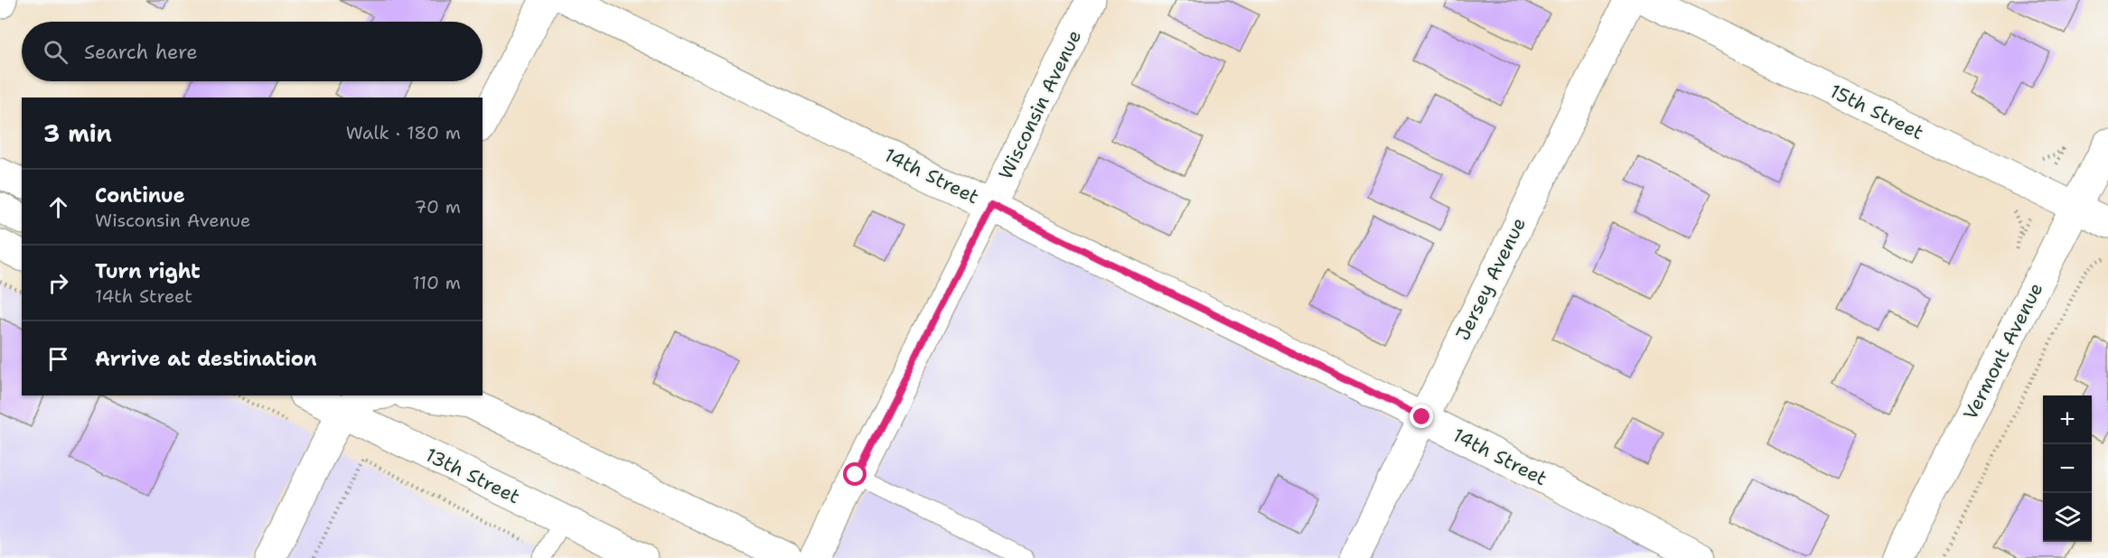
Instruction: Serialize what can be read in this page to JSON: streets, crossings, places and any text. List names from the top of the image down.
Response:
{
  "streets": {
    "main road": [
      "Wisconsin Avenue",
      "15th Street",
      "14th Street",
      "Jersey Avenue",
      "Vermont Avenue",
      "13th Street"
    ]
  },
  "crossings": [
    ["Wisconsin Avenue", "14th Street"],
    ["15th Street", "Vermont Avenue"],
    ["14th Street", "Jersey Avenue"]
  ],
  "page": {
    "search": "Search here",
    "heading": ["3 min", "Walk · 180 m"],
    "list": [
      ["Continue", "Wisconsin Avenue", "70 m"],
      ["Turn right", "14th Street", "110 m"],
      "Arrive at destination"
    ],
    "map_buttons": ["+", "−"]
  }
}
